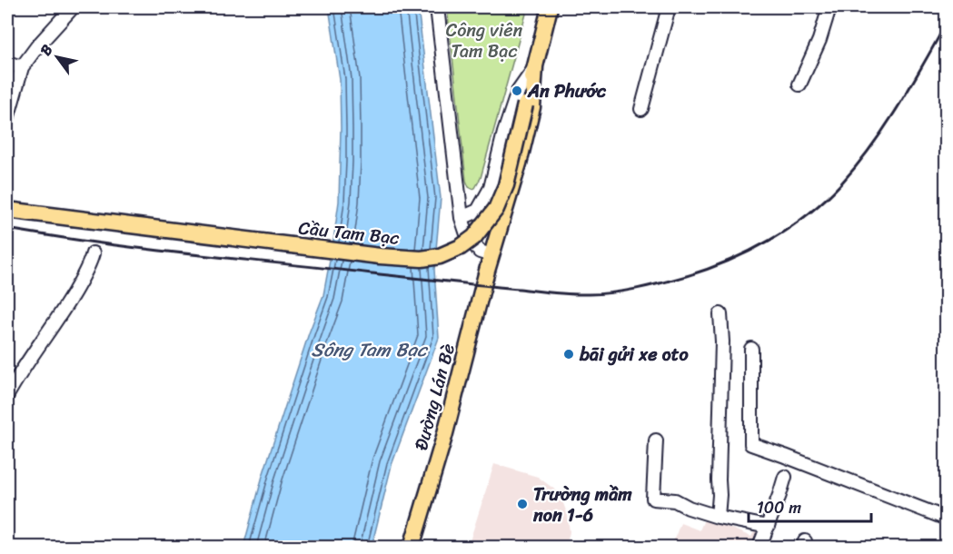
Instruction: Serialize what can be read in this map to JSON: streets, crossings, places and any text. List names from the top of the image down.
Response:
{
  "streets": {
    "main road": ["Cầu Tam Bạc", "Đường Lán Bè"]
  },
  "crossings": [
    ["Cầu Tam Bạc", "Đường Lán Bè"]
  ],
  "water": ["Sông Tam Bạc"],
  "parks": ["Công viên Tam Bạc"],
  "places": ["An Phước", "bãi gửi xe oto", "Trường mầm non 1-6"],
  "scale_bar": "100 m",
  "north": "top left"
}
